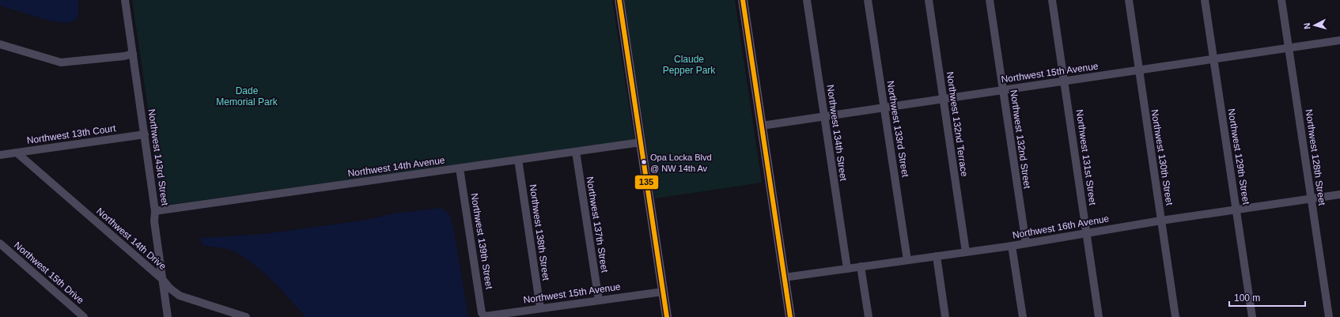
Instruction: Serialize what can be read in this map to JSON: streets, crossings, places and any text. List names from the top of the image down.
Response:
{
  "streets": {
    "street": [
      "Northwest 15th Avenue",
      "Northwest 132nd Terrace",
      "Northwest 133rd Street",
      "Northwest 134th Street",
      "Northwest 13th Court",
      "Northwest 132nd Street",
      "Northwest 129th Street",
      "Northwest 143rd Street",
      "Northwest 131st Street",
      "Northwest 130th Street",
      "Northwest 128th Street",
      "Northwest 14th Avenue",
      "Northwest 137th Street",
      "Northwest 16th Avenue",
      "Northwest 138th Street",
      "Northwest 14th Drive",
      "Northwest 139th Street",
      "Northwest 15th Drive"
    ]
  },
  "crossings": [
    ["Northwest 15th Avenue", "Northwest 132nd Terrace"],
    ["Northwest 15th Avenue", "Northwest 133rd Street"],
    ["Northwest 15th Avenue", "Northwest 134th Street"],
    ["Northwest 15th Avenue", "Northwest 132nd Street"],
    ["Northwest 15th Avenue", "Northwest 129th Street"],
    ["Northwest 15th Avenue", "Northwest 131st Street"],
    ["Northwest 15th Avenue", "Northwest 130th Street"],
    ["Northwest 15th Avenue", "Northwest 128th Street"],
    ["Northwest 15th Avenue", "Northwest 137th Street"],
    ["Northwest 15th Avenue", "Northwest 138th Street"],
    ["Northwest 15th Avenue", "Northwest 139th Street"],
    ["Northwest 132nd Terrace", "Northwest 16th Avenue"],
    ["Northwest 133rd Street", "Northwest 16th Avenue"],
    ["Northwest 134th Street", "Northwest 16th Avenue"],
    ["Northwest 13th Court", "Northwest 143rd Street"],
    ["Northwest 13th Court", "Northwest 14th Drive"],
    ["Northwest 132nd Street", "Northwest 16th Avenue"],
    ["Northwest 129th Street", "Northwest 16th Avenue"],
    ["Northwest 143rd Street", "Northwest 14th Avenue"],
    ["Northwest 143rd Street", "Northwest 14th Drive"],
    ["Northwest 131st Street", "Northwest 16th Avenue"],
    ["Northwest 130th Street", "Northwest 16th Avenue"],
    ["Northwest 128th Street", "Northwest 16th Avenue"],
    ["Northwest 14th Avenue", "Northwest 137th Street"],
    ["Northwest 14th Avenue", "Northwest 138th Street"],
    ["Northwest 14th Avenue", "Northwest 139th Street"]
  ],
  "parks": ["Claude Pepper Park", "Dade Memorial Park"],
  "places": ["Opa Locka Blvd @ NW 14th Av"],
  "lines": ["transit line 135"],
  "scale_bar": "100 m",
  "north": "left"
}
